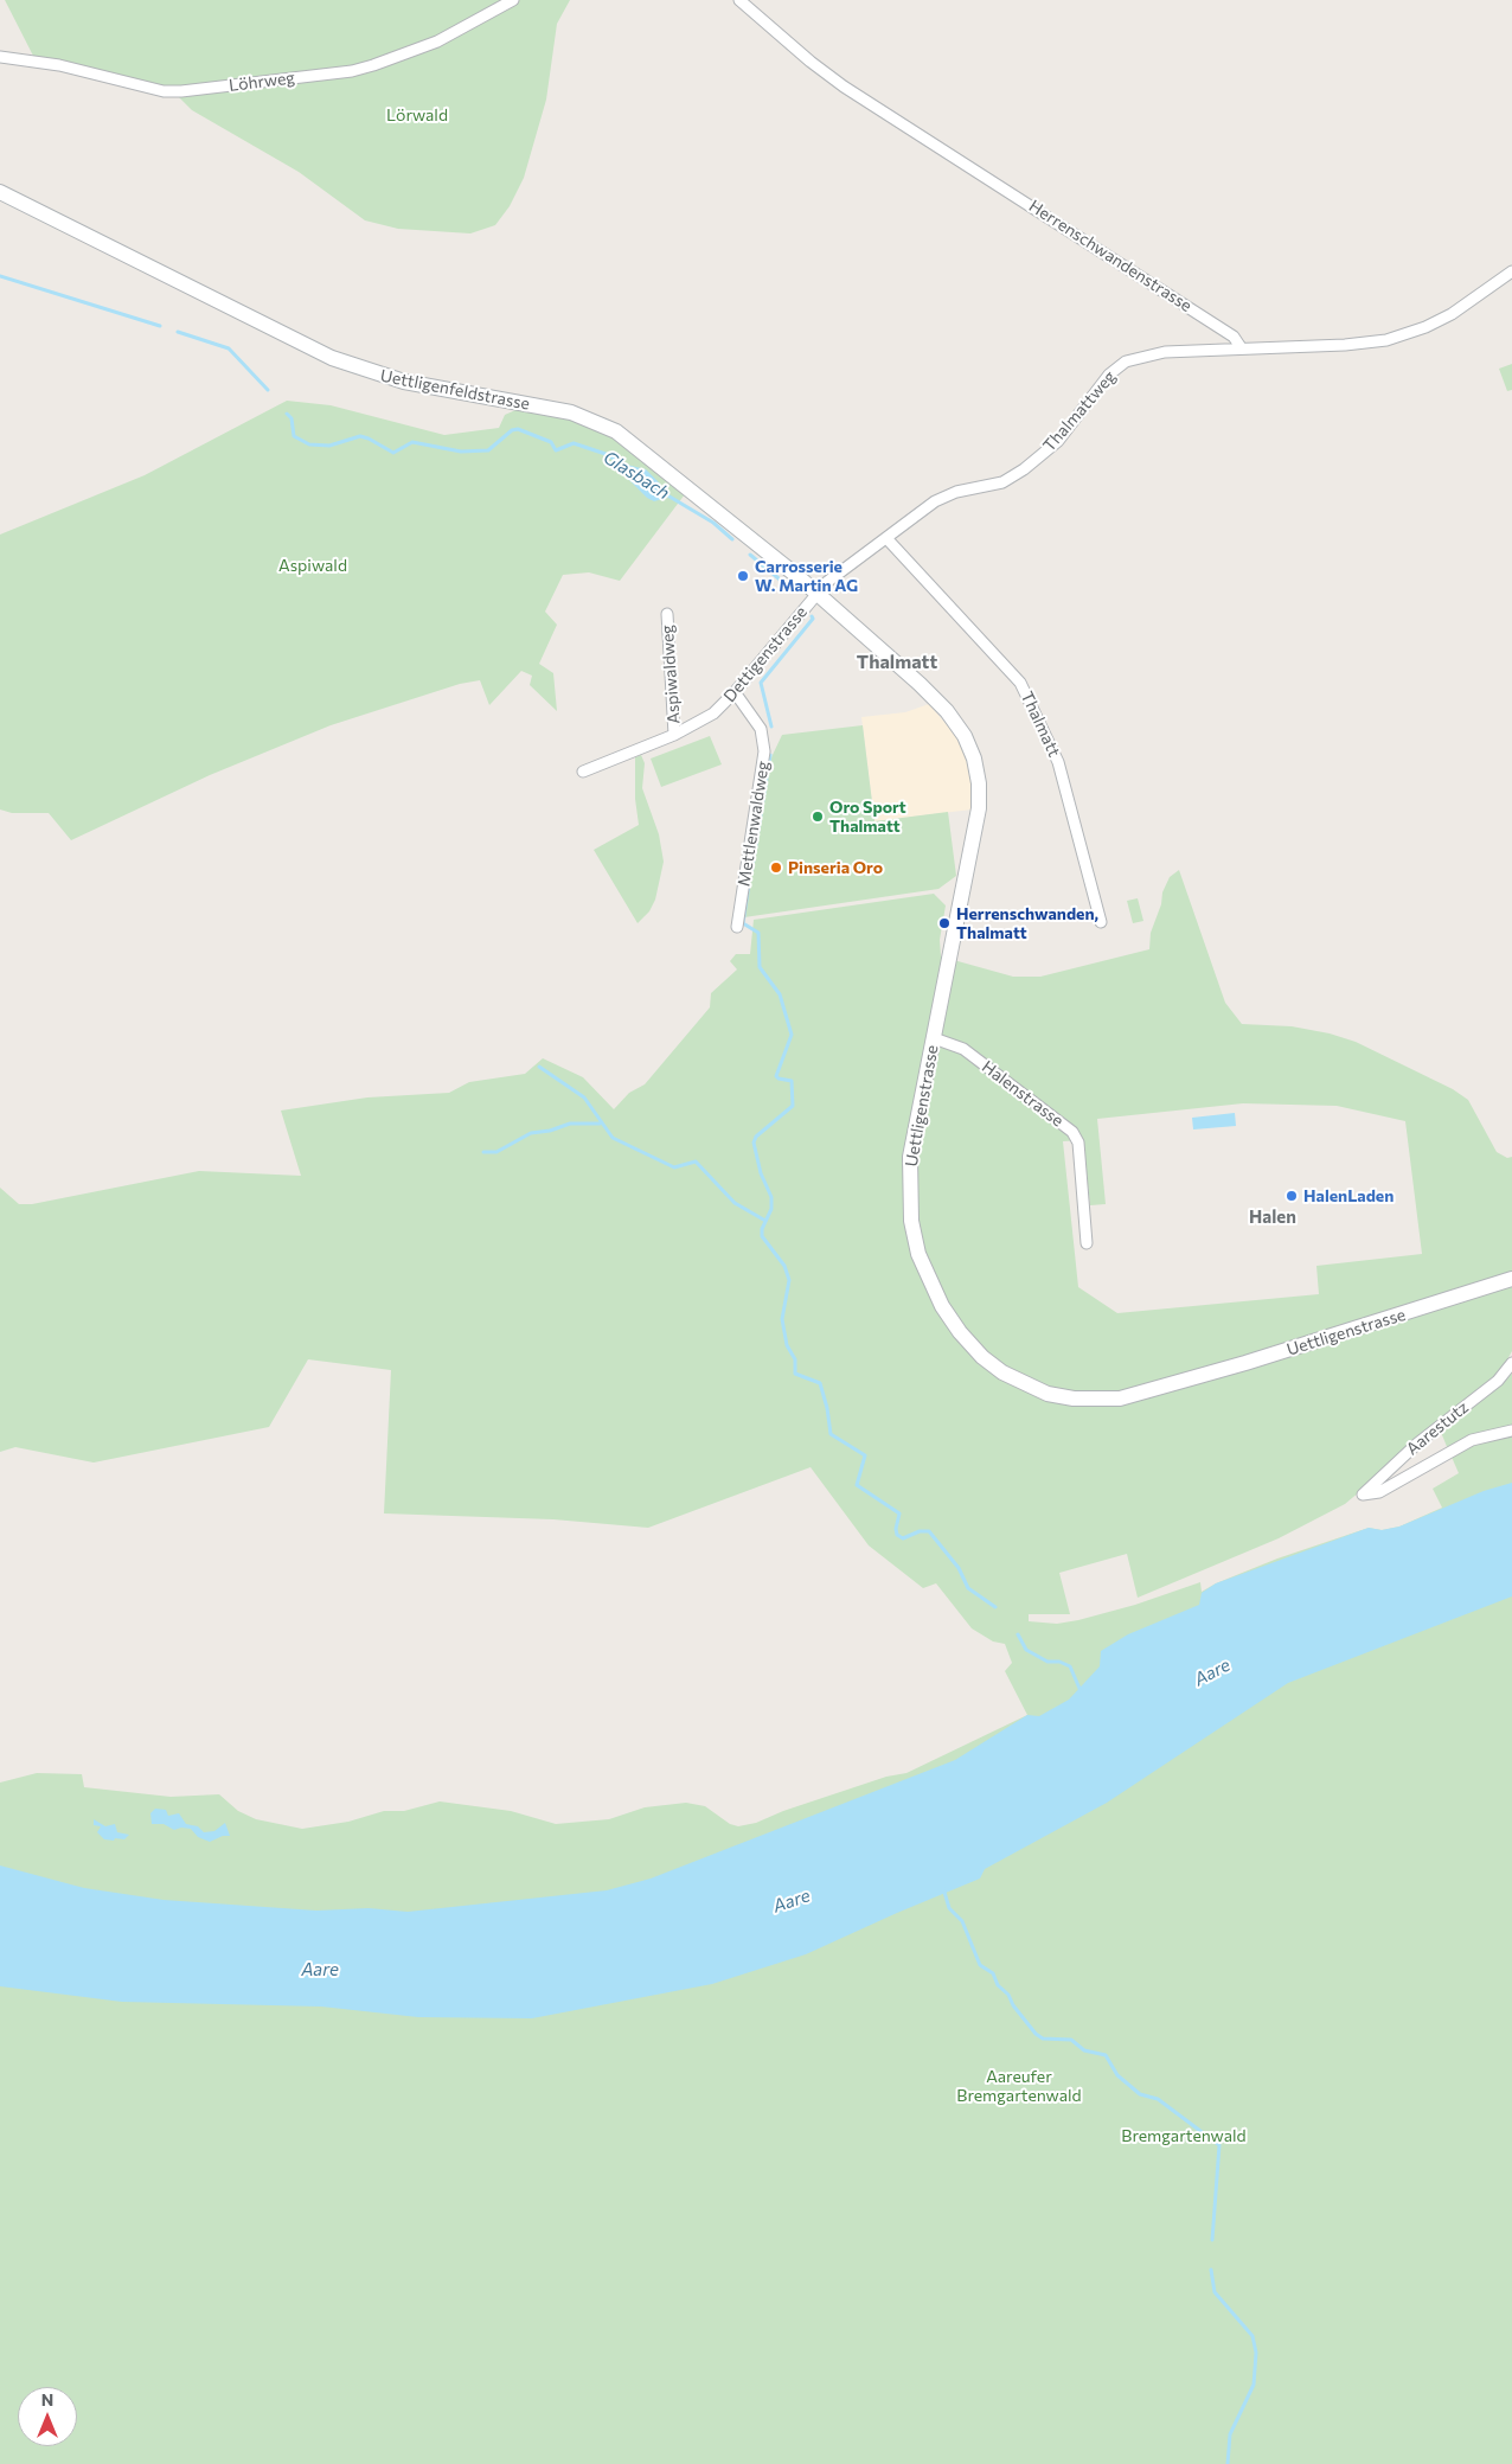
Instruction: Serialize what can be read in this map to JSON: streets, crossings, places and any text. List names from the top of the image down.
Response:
{
  "streets": {
    "main road": ["Uettligenfeldstrasse", "Uettligenstrasse"],
    "street": [
      "Löhrweg",
      "Herrenschwandenstrasse",
      "Thalmattweg",
      "Dettigenstrasse",
      "Aspiwaldweg",
      "Thalmatt",
      "Mettlenwaldweg",
      "Halenstrasse",
      "Aarestutz"
    ]
  },
  "crossings": [
    ["Herrenschwandenstrasse", "Thalmattweg"],
    ["Uettligenfeldstrasse", "Thalmattweg"],
    ["Uettligenfeldstrasse", "Dettigenstrasse"],
    ["Uettligenfeldstrasse", "Uettligenstrasse"],
    ["Thalmattweg", "Dettigenstrasse"],
    ["Thalmattweg", "Thalmatt"],
    ["Thalmattweg", "Uettligenstrasse"],
    ["Dettigenstrasse", "Aspiwaldweg"],
    ["Dettigenstrasse", "Mettlenwaldweg"],
    ["Dettigenstrasse", "Uettligenstrasse"],
    ["Halenstrasse", "Uettligenstrasse"]
  ],
  "districts": ["Thalmatt", "Halen"],
  "water": ["Glasbach", "Aare"],
  "parks": [
    "Lörwald",
    "Aspiwald",
    "Aareufer Bremgartenwald",
    "Bremgartenwald"
  ],
  "places": [
    "Carrosserie W. Martin AG",
    "Oro Sport Thalmatt",
    "Pinseria Oro",
    "Herrenschwanden, Thalmatt",
    "HalenLaden"
  ],
  "north": "top"
}
